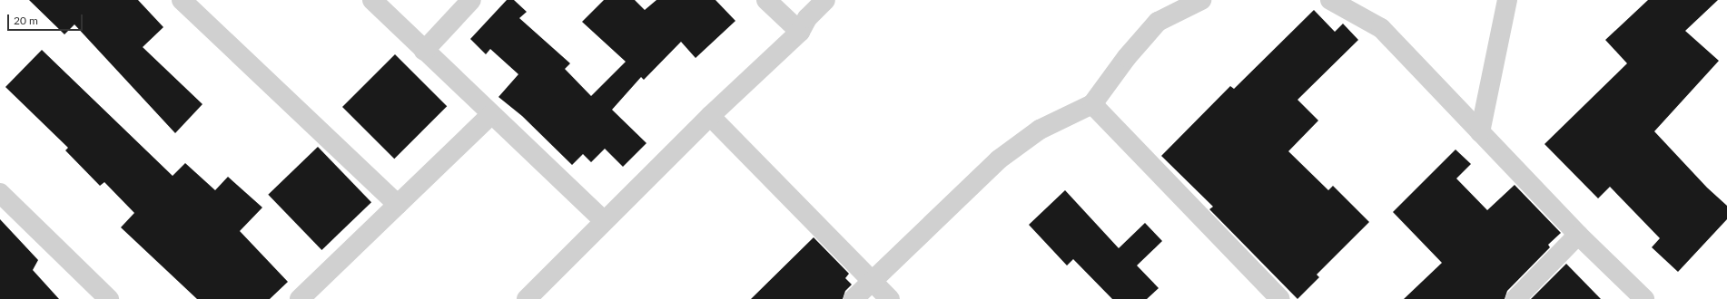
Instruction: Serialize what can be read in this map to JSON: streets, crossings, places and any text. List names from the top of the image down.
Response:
{
  "scale_bar": "20 m"
}
